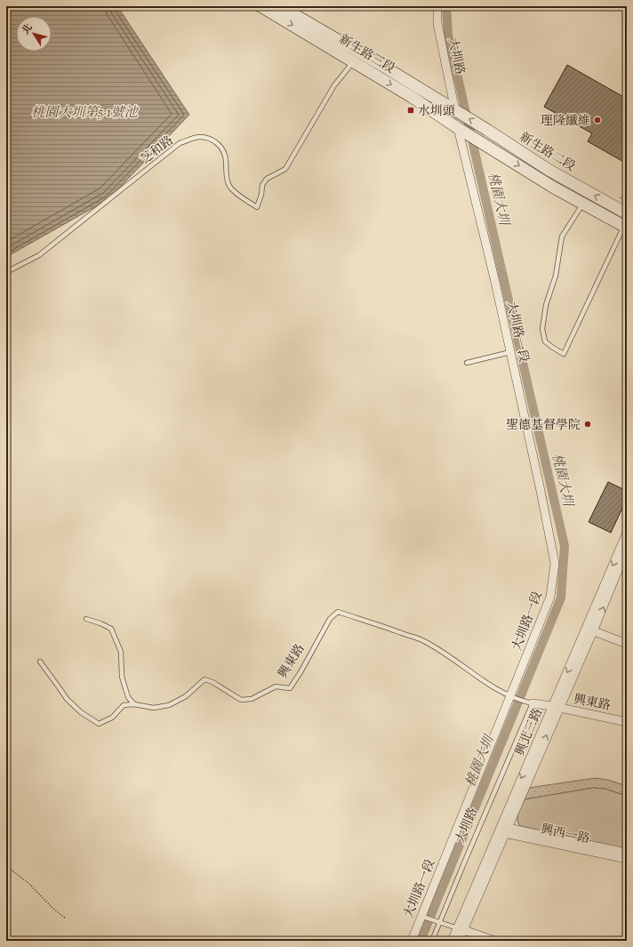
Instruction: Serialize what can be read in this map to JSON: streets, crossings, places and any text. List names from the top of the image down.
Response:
{
  "streets": {
    "main road": ["新生路三段", "新生路二段"],
    "street": [
      "大圳路",
      "大圳路一段",
      "興東路",
      "興西一路"
    ],
    "lane": ["芝和路"]
  },
  "crossings": [
    ["新生路三段", "大圳路"],
    ["新生路三段", "芝和路"],
    ["新生路三段", "新生路二段"],
    ["新生路三段", "大圳路一段"],
    ["大圳路", "新生路二段"],
    ["大圳路", "興東路"],
    ["大圳路一段", "興東路"]
  ],
  "water": ["桃園大圳第5-1號池", "桃園大圳"],
  "places": {
    "transit": ["水圳頭"],
    "other": ["理隆纖維", "聖德基督學院"]
  },
  "north": "top left"
}
